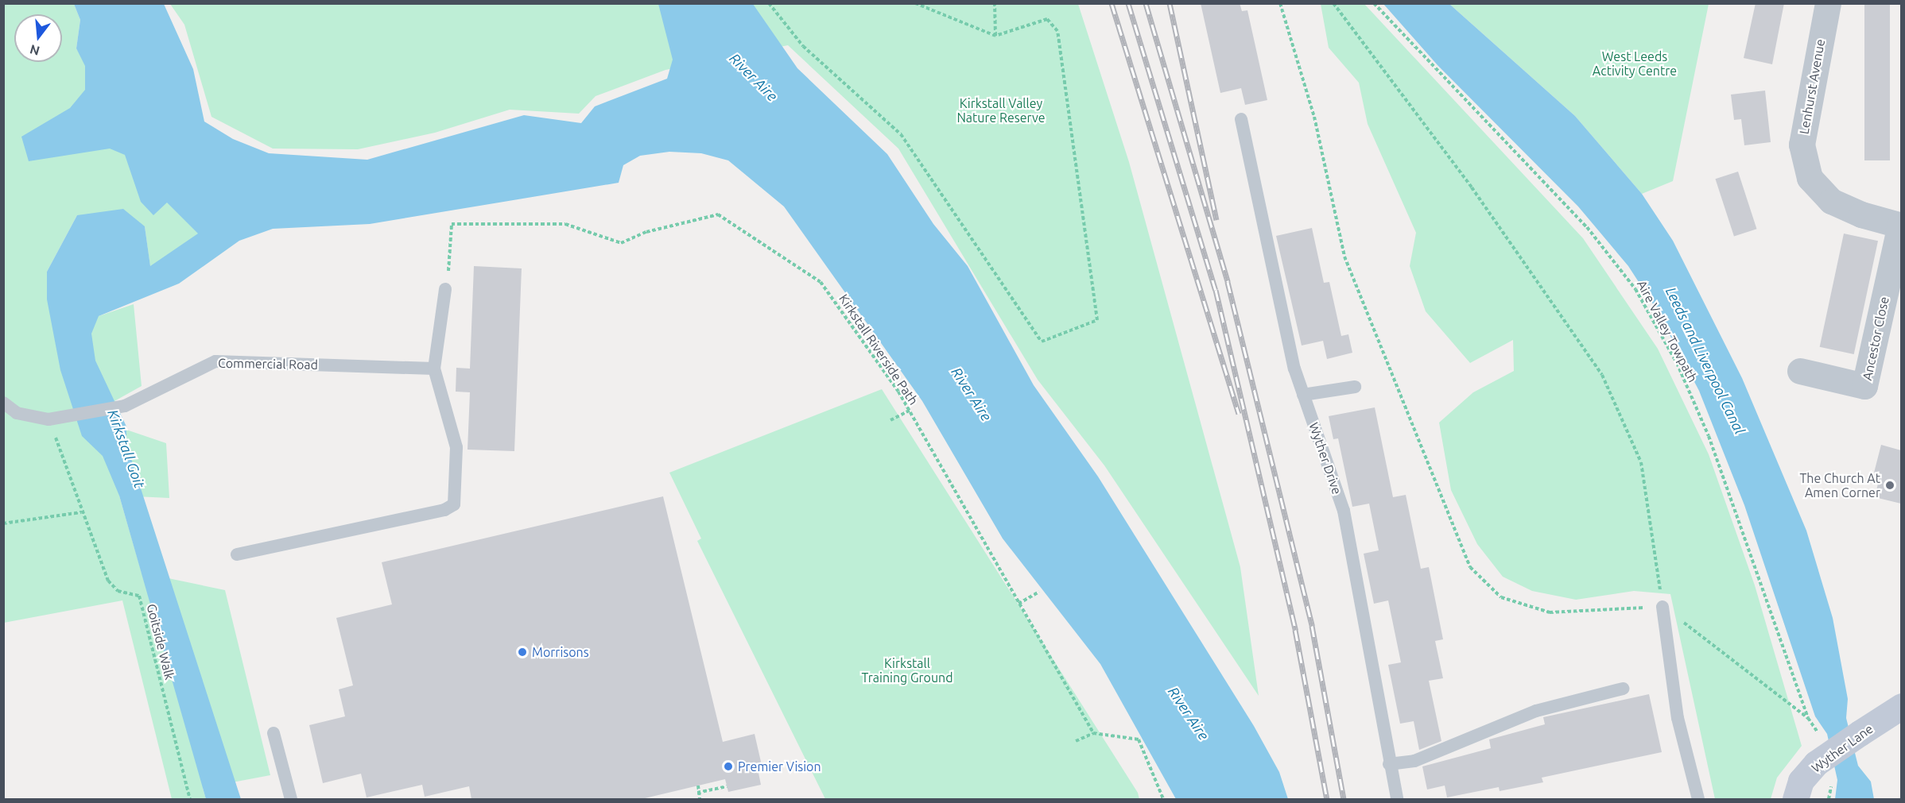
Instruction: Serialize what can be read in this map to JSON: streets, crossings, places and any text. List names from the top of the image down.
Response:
{
  "streets": {
    "street": ["Lenhurst Avenue", "Ancestor Close", "Wyther Lane"],
    "lane": ["Commercial Road", "Wyther Drive"],
    "path": ["Aire Valley Towpath", "Kirkstall Riverside Path", "Goitside Walk"]
  },
  "crossings": [
    ["Lenhurst Avenue", "Ancestor Close"],
    ["Commercial Road", "Goitside Walk"]
  ],
  "water": ["River Aire", "Leeds and Liverpool Canal", "Kirkstall Goit"],
  "parks": ["West Leeds Activity Centre", "Kirkstall Valley Nature Reserve", "Kirkstall Training Ground"],
  "places": ["The Church At Amen Corner", "Morrisons", "Premier Vision"],
  "north": "bottom"
}
